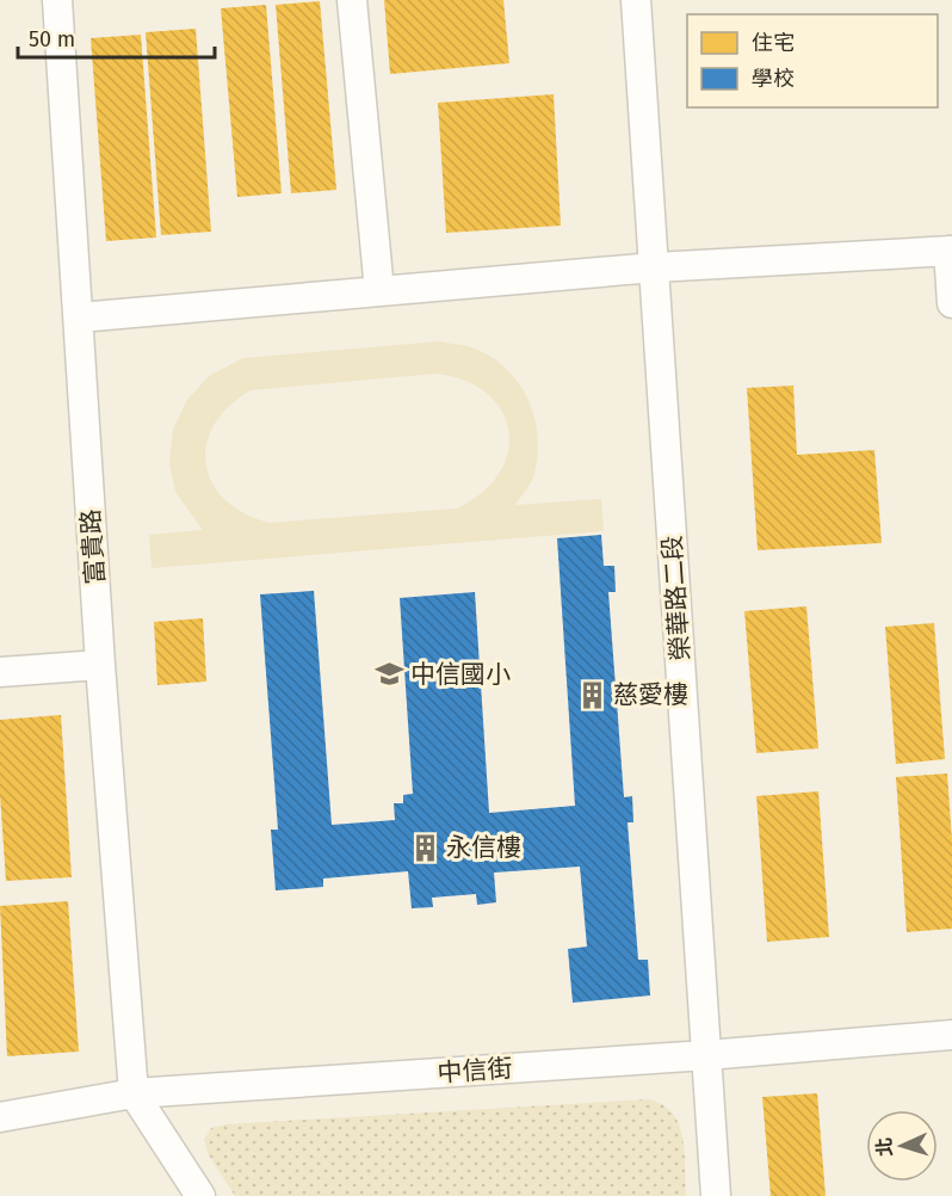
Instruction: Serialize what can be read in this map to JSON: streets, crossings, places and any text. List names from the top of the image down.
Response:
{
  "streets": {
    "street": ["富貴路", "榮華路二段", "中信街"]
  },
  "crossings": [
    ["富貴路", "中信街"],
    ["榮華路二段", "中信街"]
  ],
  "places": {
    "school or university": ["中信國小"],
    "building": ["慈愛樓", "永信樓"]
  },
  "legend": ["住宅", "學校"],
  "scale_bar": "50 m",
  "north": "left"
}
